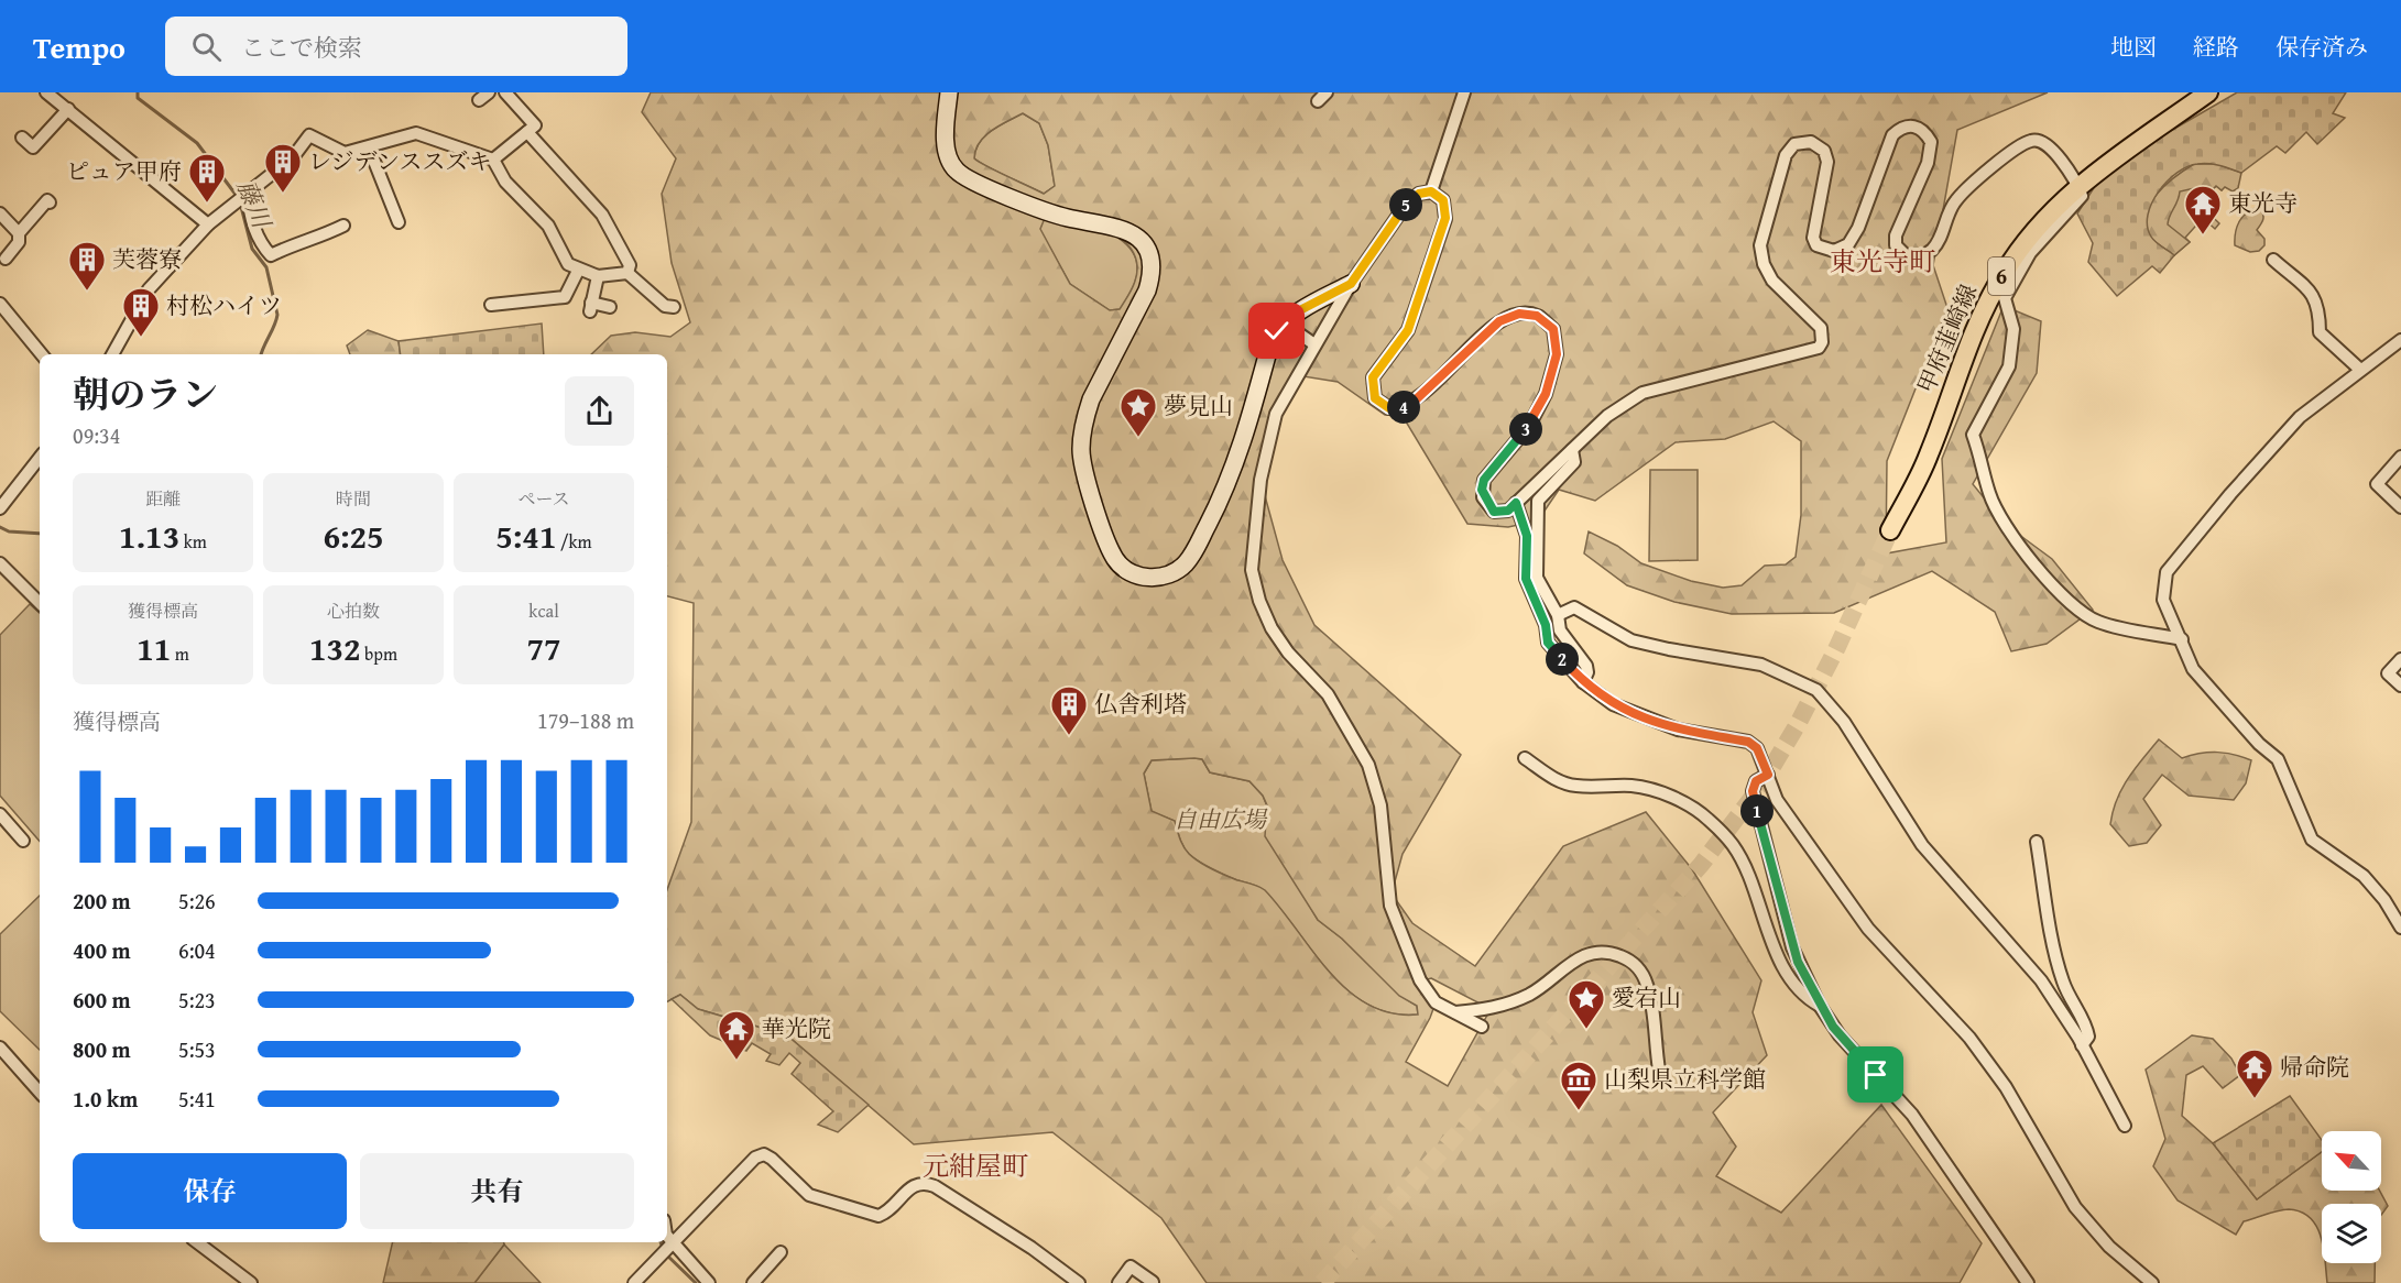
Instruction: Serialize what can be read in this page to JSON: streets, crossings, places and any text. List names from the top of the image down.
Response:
{
  "streets": {
    "main road": ["6", "甲府韮崎線"]
  },
  "districts": ["東光寺町", "元紺屋町"],
  "water": ["藤川"],
  "parks": ["自由広場"],
  "places": {
    "building": [
      "レジデンススズキ",
      "ピュア甲府",
      "芙蓉寮",
      "村松ハイツ",
      "仏舎利塔"
    ],
    "temple": ["東光寺", "華光院", "帰命院"],
    "place": ["夢見山", "愛宕山"],
    "museum": ["山梨県立科学館"]
  },
  "north": "top left",
  "page": {
    "header": "Tempo",
    "search": "ここで検索",
    "nav": ["地図", "経路", "保存済み"],
    "pins": [
      "5",
      "4",
      "3",
      "2",
      "1"
    ],
    "heading": ["朝のラン", "09:34"],
    "stats": [
      ["距離", "1.13 km"],
      ["時間", "6:25"],
      ["ペース", "5:41 /km"],
      ["獲得標高", "11 m"],
      ["心拍数", "132 bpm"],
      ["kcal", "77"]
    ],
    "chart": ["獲得標高", "179–188 m"],
    "list": [
      {
        "name": "200 m",
        "note": "5:26"
      },
      {
        "name": "400 m",
        "note": "6:04"
      },
      {
        "name": "600 m",
        "note": "5:23"
      },
      {
        "name": "800 m",
        "note": "5:53"
      },
      {
        "name": "1.0 km",
        "note": "5:41"
      }
    ],
    "buttons": ["保存", "共有"]
  }
}
